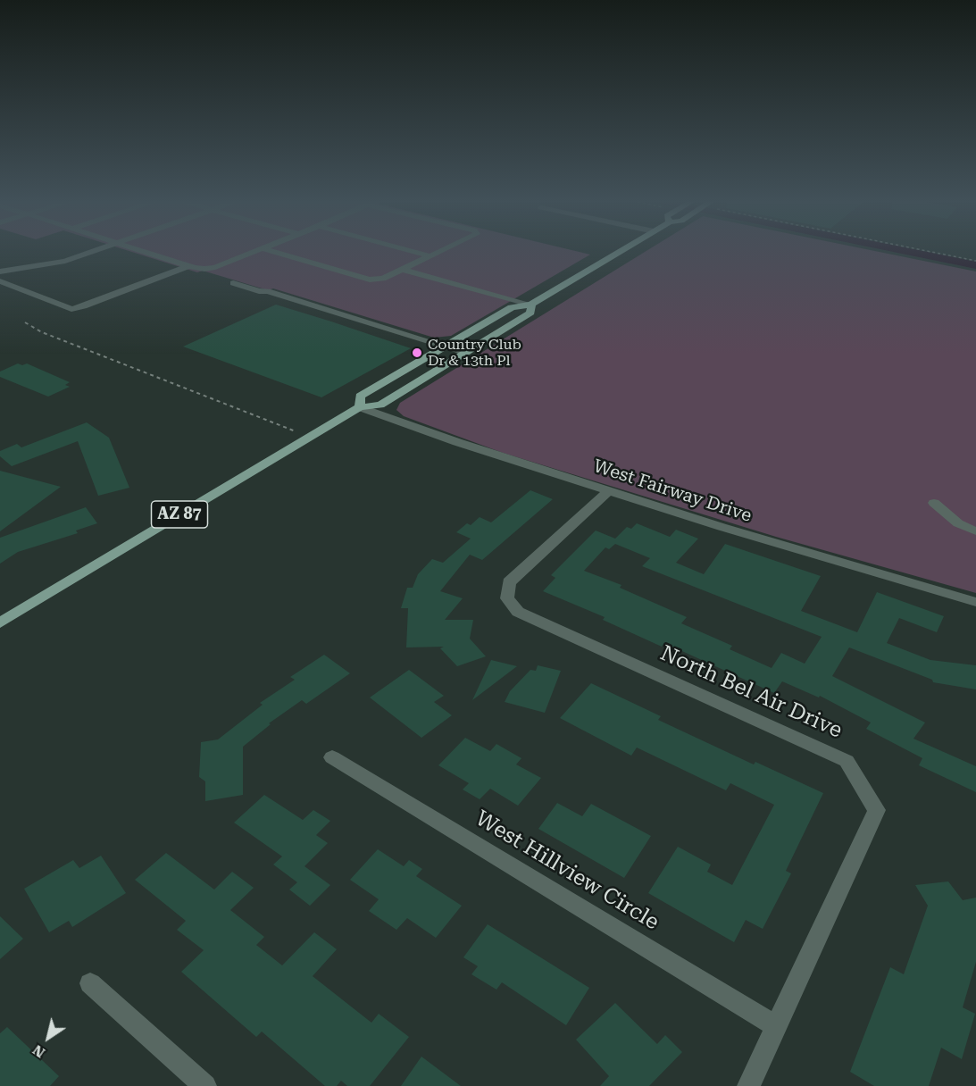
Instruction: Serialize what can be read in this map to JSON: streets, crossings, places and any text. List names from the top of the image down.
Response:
{
  "streets": {
    "main road": ["AZ 87"],
    "street": ["West Fairway Drive", "North Bel Air Drive", "West Hillview Circle"]
  },
  "crossings": [
    ["West Fairway Drive", "AZ 87"],
    ["West Fairway Drive", "North Bel Air Drive"],
    ["North Bel Air Drive", "West Hillview Circle"]
  ],
  "places": ["Country Club Dr & 13th Pl"],
  "north": "bottom left"
}
